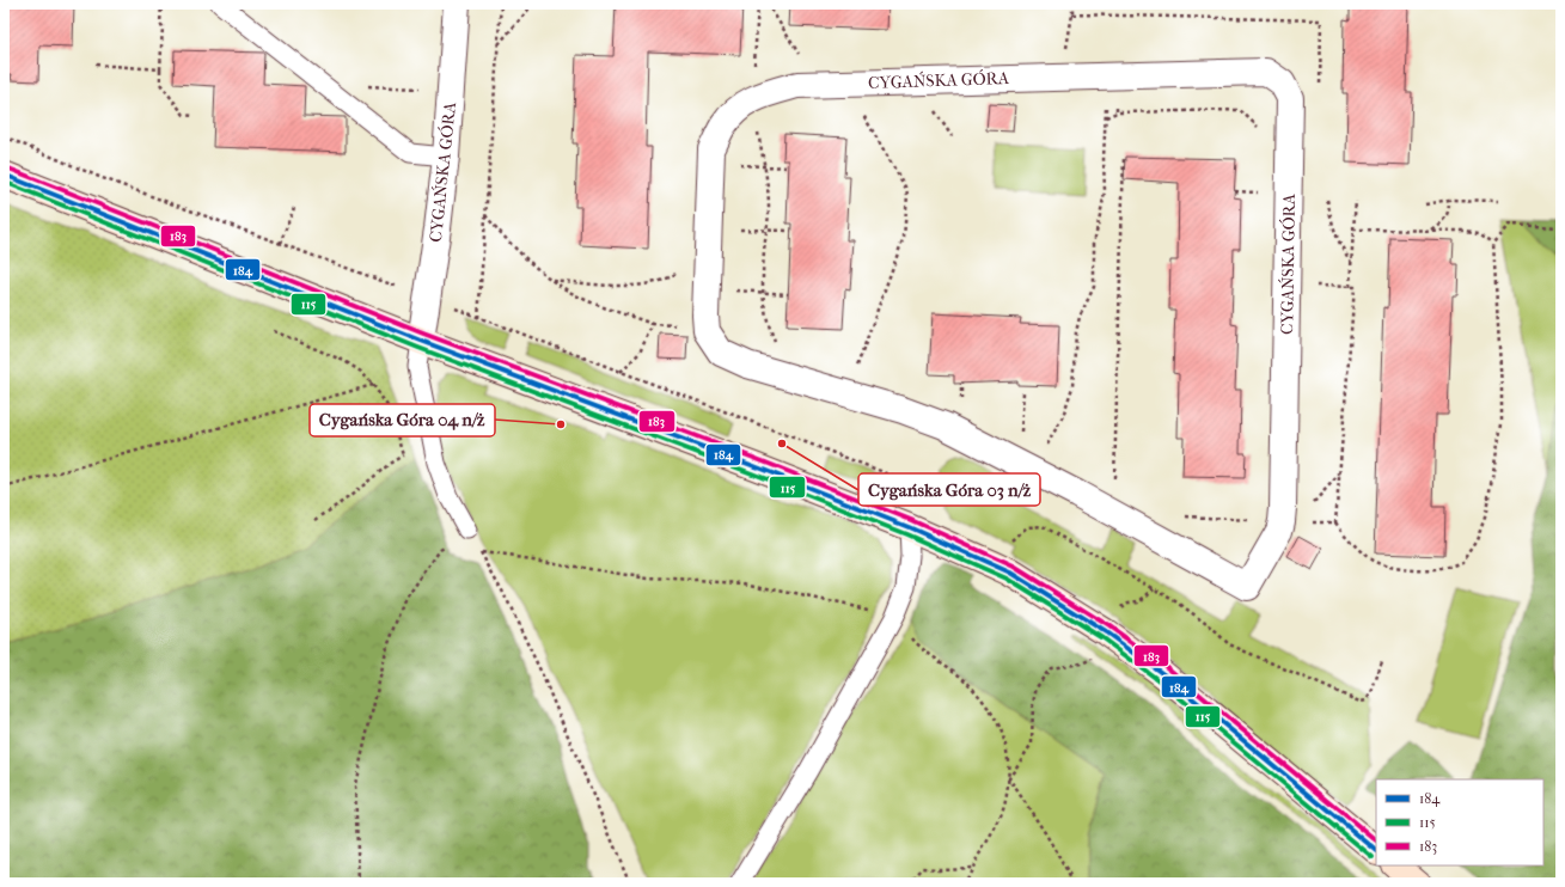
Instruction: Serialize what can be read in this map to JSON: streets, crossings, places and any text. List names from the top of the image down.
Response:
{
  "streets": {
    "street": ["CYGAŃSKA GÓRA"]
  },
  "places": ["Cygańska Góra 04 n/ż", "Cygańska Góra 03 n/ż"],
  "lines": ["transit line 183", "transit line 184", "transit line 115"],
  "legend": ["184", "115", "183"]
}
